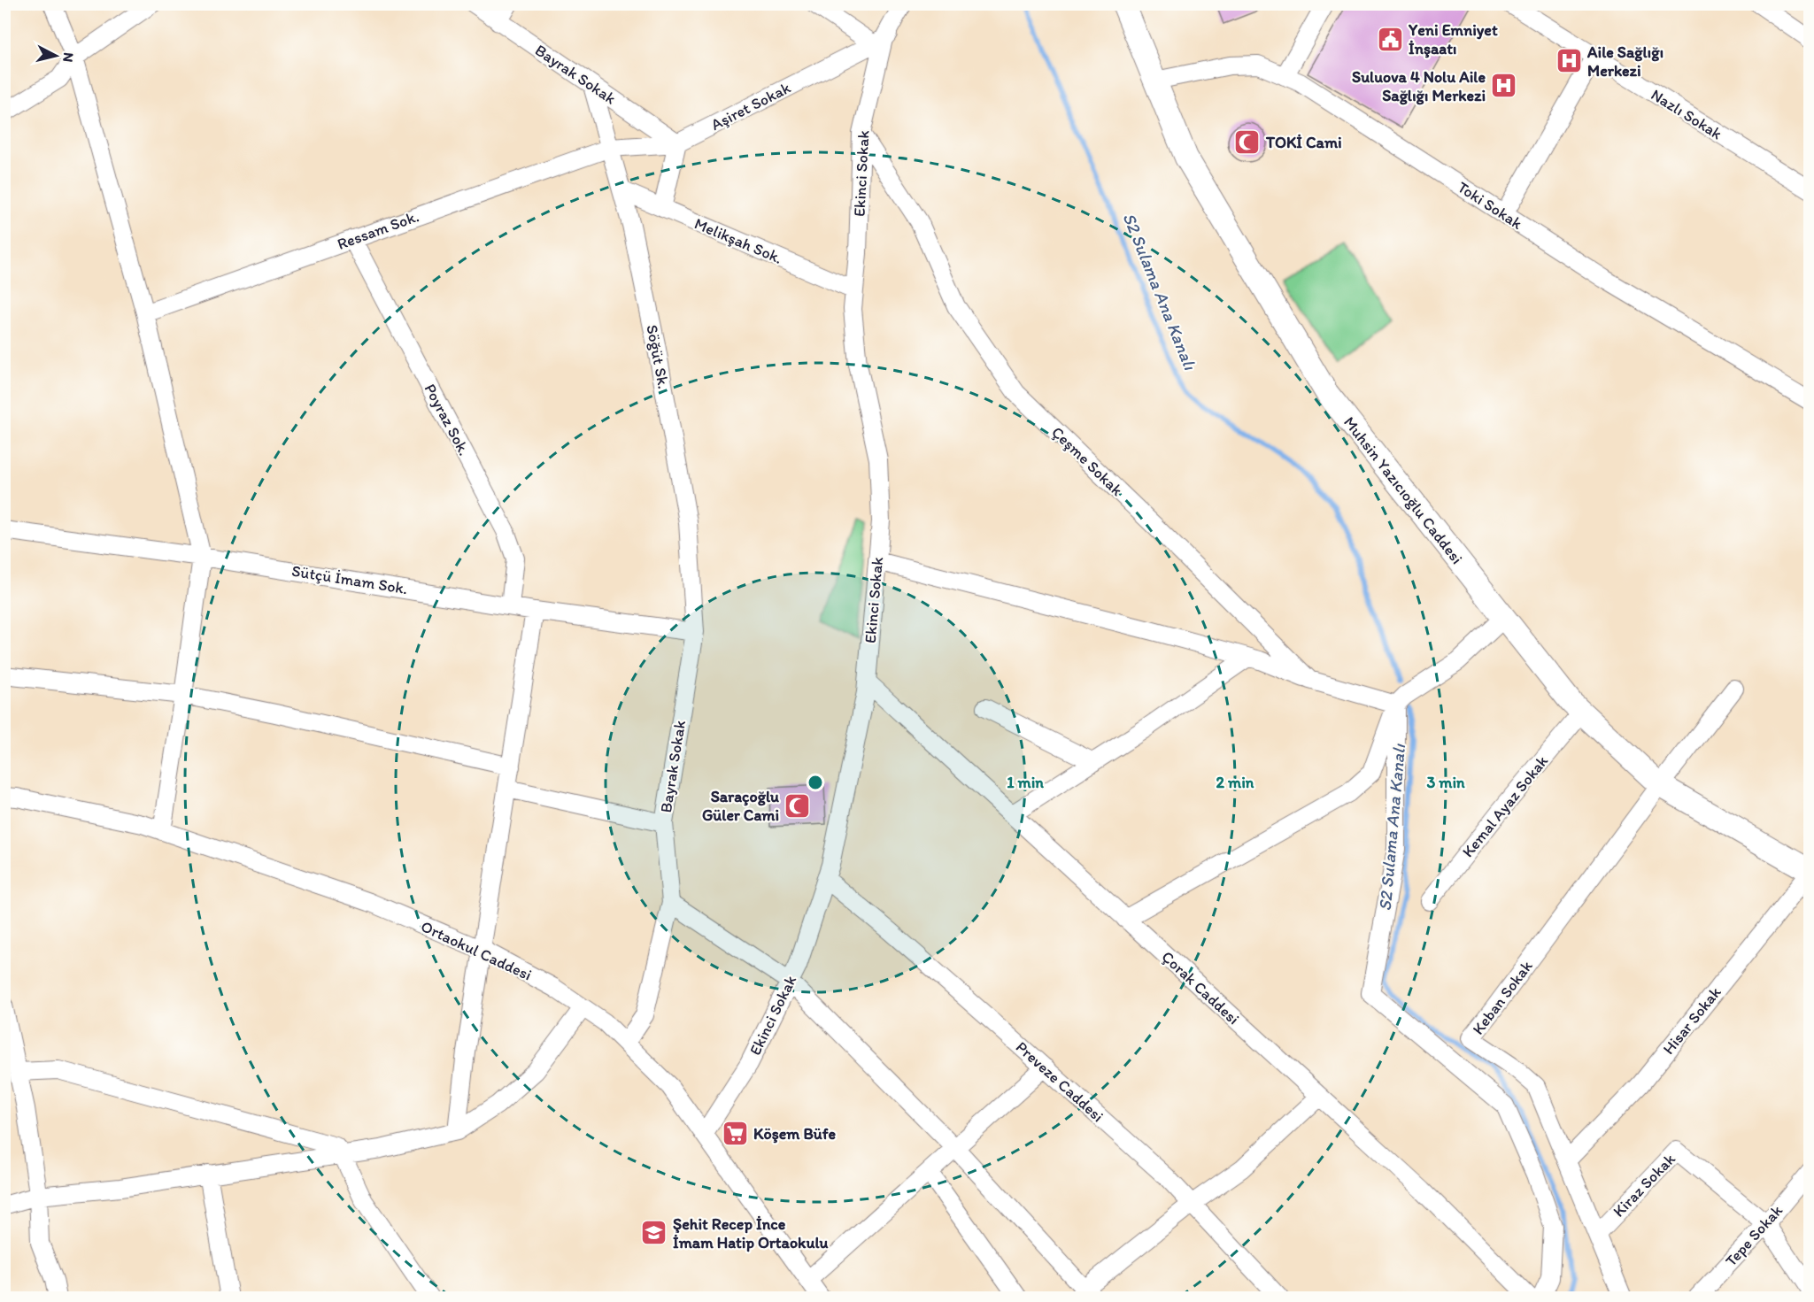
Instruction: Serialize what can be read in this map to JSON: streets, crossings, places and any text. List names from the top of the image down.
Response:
{
  "streets": {
    "main road": ["Muhsin Yazıcıoğlu Caddesi"],
    "street": [
      "Bayrak Sokak",
      "Aşiret Sokak",
      "Nazlı Sokak",
      "Ekinci Sokak",
      "Toki Sokak",
      "Ressam Sok.",
      "Melikşah Sok.",
      "Söğüt Sk.",
      "Poyraz Sok.",
      "Çeşme Sokak",
      "Sütçü İmam Sok.",
      "Kemal Ayaz Sokak",
      "Ortaokul Caddesi",
      "Çorak Caddesi",
      "Keban Sokak",
      "Hisar Sokak",
      "Preveze Caddesi",
      "Kiraz Sokak",
      "Tepe Sokak"
    ]
  },
  "crossings": [
    ["Bayrak Sokak", "Aşiret Sokak"],
    ["Bayrak Sokak", "Söğüt Sk."],
    ["Bayrak Sokak", "Sütçü İmam Sok."],
    ["Bayrak Sokak", "Ortaokul Caddesi"],
    ["Aşiret Sokak", "Ekinci Sokak"],
    ["Aşiret Sokak", "Ressam Sok."],
    ["Aşiret Sokak", "Söğüt Sk."],
    ["Ekinci Sokak", "Melikşah Sok."],
    ["Ekinci Sokak", "Çeşme Sokak"],
    ["Ekinci Sokak", "Ortaokul Caddesi"],
    ["Ekinci Sokak", "Çorak Caddesi"],
    ["Ekinci Sokak", "Preveze Caddesi"],
    ["Toki Sokak", "Muhsin Yazıcıoğlu Caddesi"],
    ["Ressam Sok.", "Söğüt Sk."],
    ["Ressam Sok.", "Poyraz Sok."],
    ["Melikşah Sok.", "Söğüt Sk."],
    ["Söğüt Sk.", "Sütçü İmam Sok."],
    ["Poyraz Sok.", "Sütçü İmam Sok."],
    ["Muhsin Yazıcıoğlu Caddesi", "Kemal Ayaz Sokak"],
    ["Muhsin Yazıcıoğlu Caddesi", "Keban Sokak"],
    ["Muhsin Yazıcıoğlu Caddesi", "Hisar Sokak"],
    ["Keban Sokak", "Hisar Sokak"],
    ["Keban Sokak", "Kiraz Sokak"],
    ["Kiraz Sokak", "Tepe Sokak"]
  ],
  "water": ["S2 Sulama Ana Kanalı"],
  "places": {
    "public building": ["Yeni Emniyet İnşaatı"],
    "hospital": ["Aile Sağlığı Merkezi", "Suluova 4 Nolu Aile Sağlığı Merkezi"],
    "mosque": ["TOKİ Cami", "Saraçoğlu Güler Cami"],
    "supermarket": ["Köşem Büfe"],
    "school or university": ["Şehit Recep İnce İmam Hatip Ortaokulu"]
  },
  "north": "right",
  "rings": ["1 min", "2 min", "3 min"]
}
